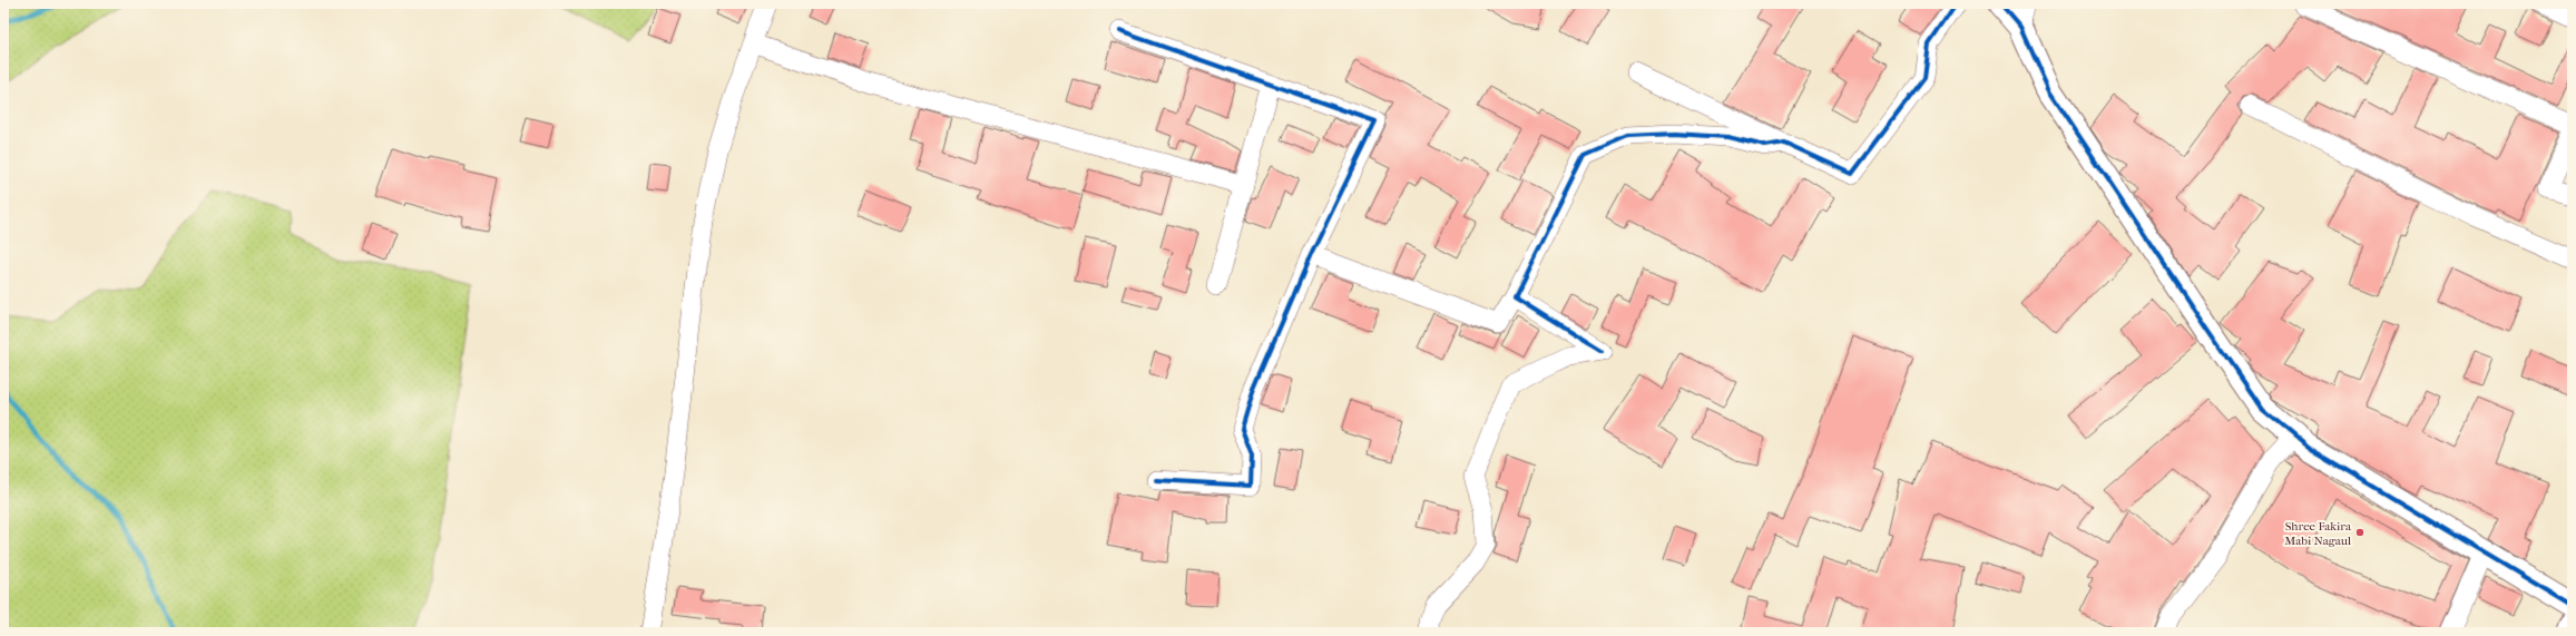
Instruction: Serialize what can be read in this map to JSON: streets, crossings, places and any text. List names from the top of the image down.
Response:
{
  "places": ["Shree Fakira Mabi Nagaul"]
}
